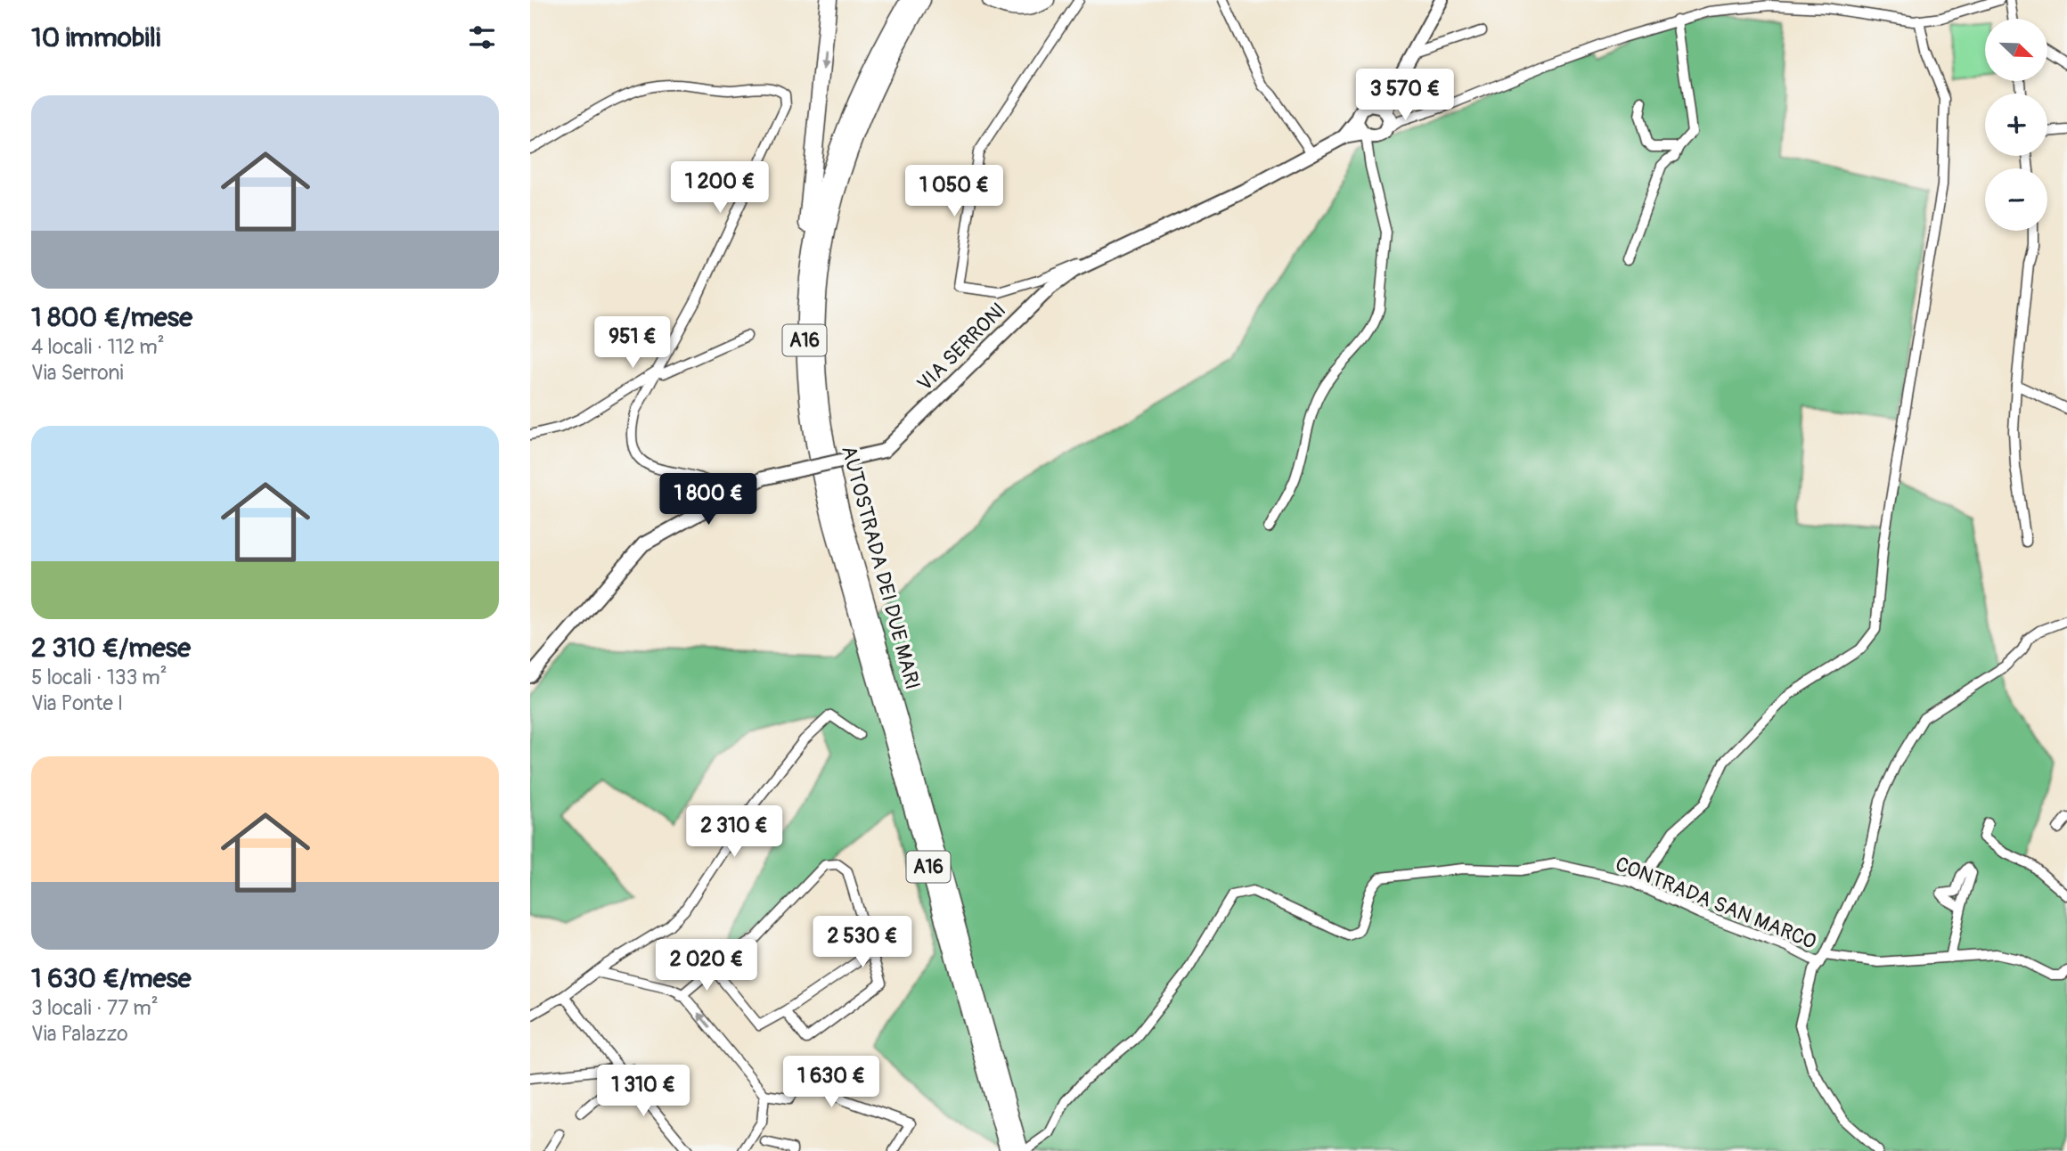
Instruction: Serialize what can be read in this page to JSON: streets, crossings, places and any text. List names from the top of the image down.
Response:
{
  "streets": {
    "highway": ["A16", "AUTOSTRADA DEI DUE MARI"],
    "main road": ["VIA SERRONI"],
    "street": ["CONTRADA SAN MARCO"]
  },
  "crossings": [
    ["AUTOSTRADA DEI DUE MARI", "CONTRADA SAN MARCO"]
  ],
  "north": "bottom right",
  "page": {
    "heading": "10 immobili",
    "map_buttons": ["+", "−"],
    "price": [
      "3 570 €",
      "1 200 €",
      "1 050 €",
      "951 €",
      "1 800 €",
      "2 310 €",
      "2 530 €",
      "2 020 €",
      "1 630 €",
      "1 310 €"
    ],
    "list": [
      {
        "name": "1 800 €/mese",
        "note": "4 locali · 112 m² · Via Serroni"
      },
      {
        "name": "2 310 €/mese",
        "note": "5 locali · 133 m² · Via Ponte I"
      },
      {
        "name": "1 630 €/mese",
        "note": "3 locali · 77 m² · Via Palazzo"
      }
    ]
  }
}
